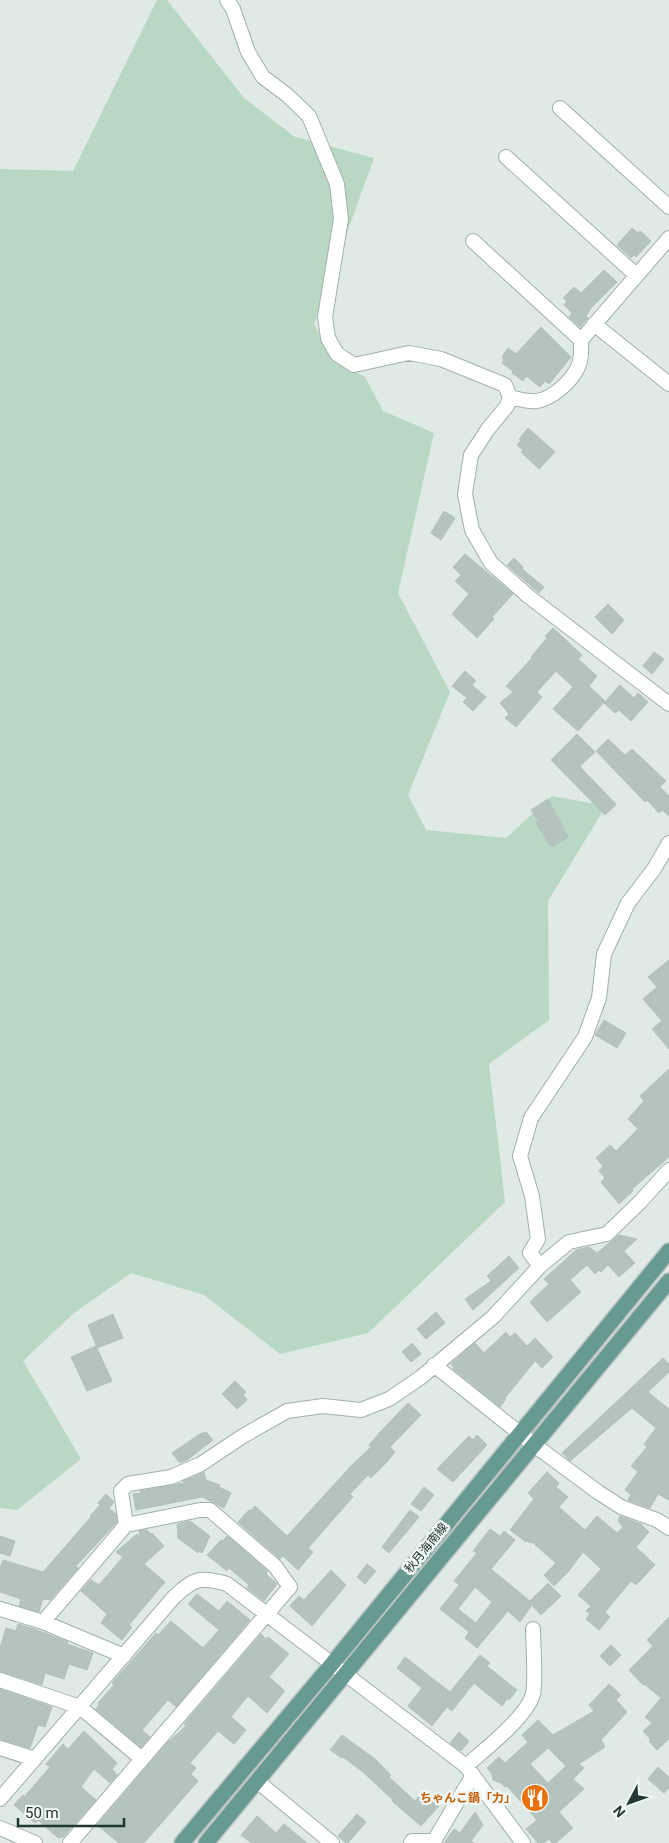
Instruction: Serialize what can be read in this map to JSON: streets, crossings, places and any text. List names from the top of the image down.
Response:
{
  "streets": {
    "main road": ["秋月海南線"]
  },
  "places": {
    "restaurant": ["ちゃんこ鍋「力」"]
  },
  "scale_bar": "50 m",
  "north": "bottom left"
}
